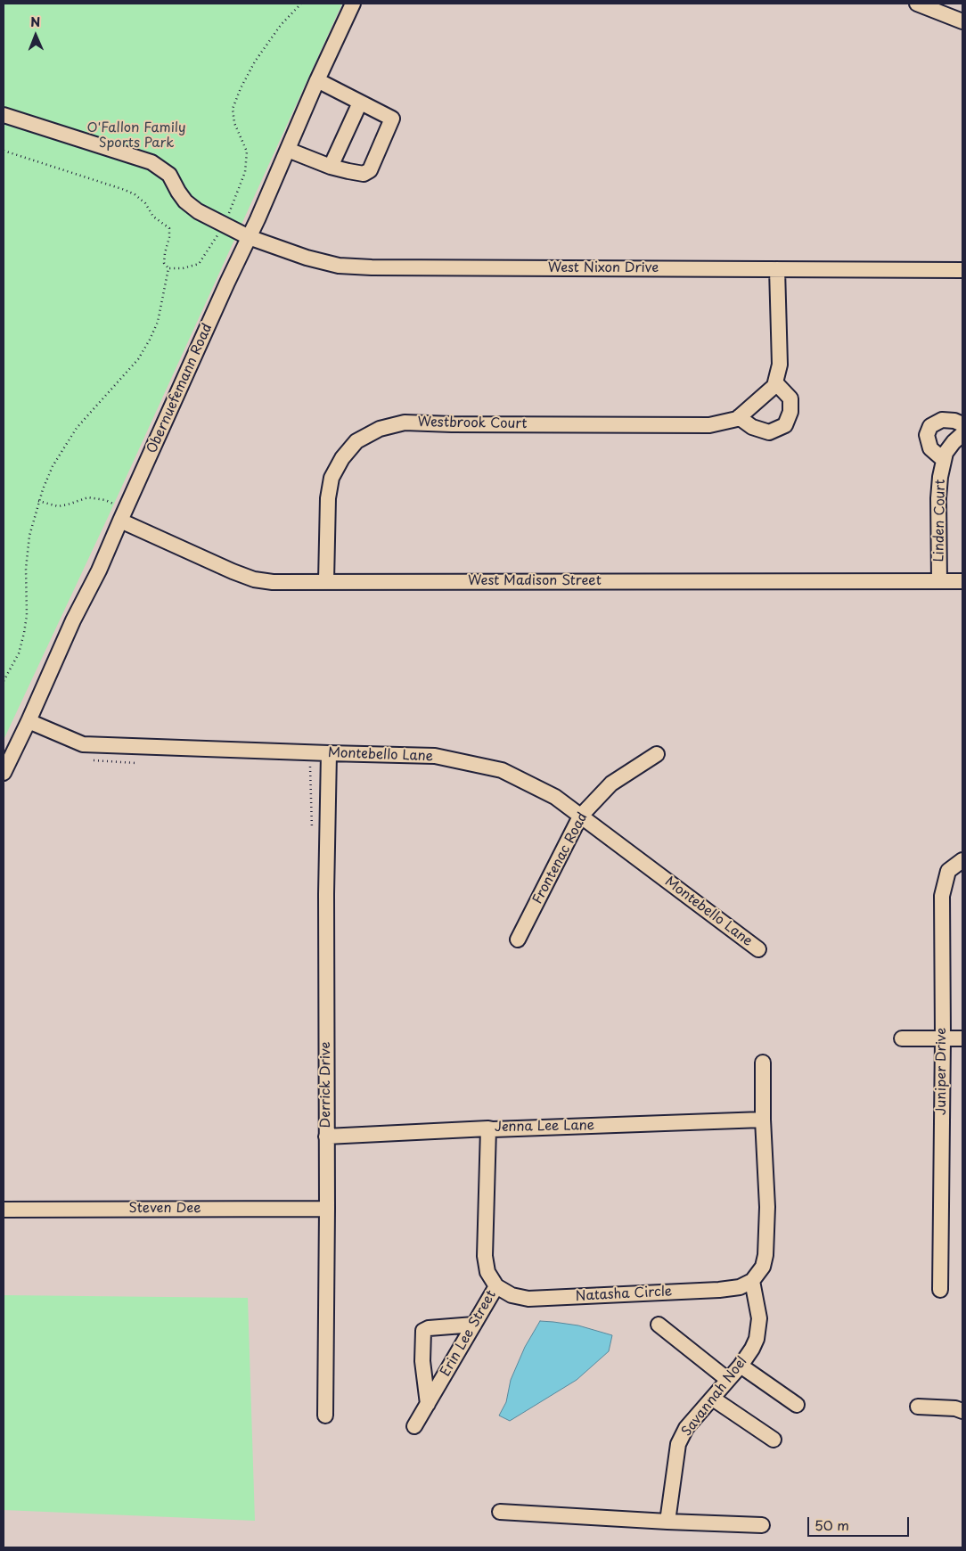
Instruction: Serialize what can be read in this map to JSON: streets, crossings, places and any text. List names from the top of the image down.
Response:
{
  "streets": {
    "street": [
      "West Nixon Drive",
      "Obernuefemann Road",
      "Westbrook Court",
      "Linden Court",
      "West Madison Street",
      "Montebello Lane",
      "Frontenac Road",
      "Juniper Drive",
      "Derrick Drive",
      "Jenna Lee Lane",
      "Steven Dee",
      "Natasha Circle",
      "Erin Lee Street",
      "Savannah Noel"
    ]
  },
  "crossings": [
    ["West Nixon Drive", "Obernuefemann Road"],
    ["Obernuefemann Road", "West Madison Street"],
    ["Obernuefemann Road", "Montebello Lane"],
    ["Westbrook Court", "West Madison Street"],
    ["Linden Court", "West Madison Street"],
    ["Montebello Lane", "Frontenac Road"],
    ["Montebello Lane", "Derrick Drive"],
    ["Derrick Drive", "Jenna Lee Lane"],
    ["Derrick Drive", "Steven Dee"],
    ["Jenna Lee Lane", "Erin Lee Street"],
    ["Natasha Circle", "Erin Lee Street"],
    ["Natasha Circle", "Savannah Noel"]
  ],
  "parks": ["O'Fallon Family Sports Park"],
  "scale_bar": "50 m",
  "north": "top"
}
